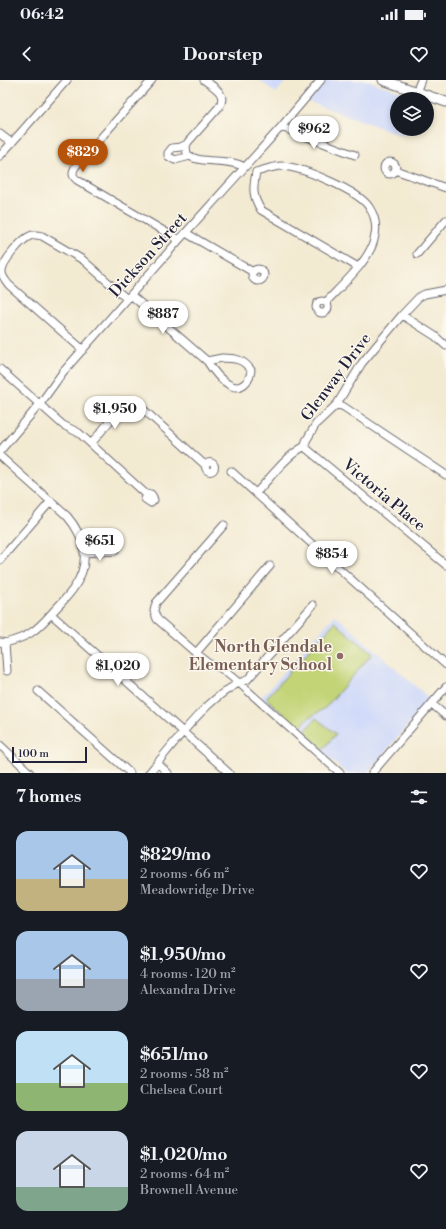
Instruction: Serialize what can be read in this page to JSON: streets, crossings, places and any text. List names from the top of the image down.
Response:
{
  "streets": {
    "street": ["Dickson Street", "Glenway Drive", "Victoria Place"]
  },
  "crossings": [
    ["Glenway Drive", "Victoria Place"]
  ],
  "places": ["North Glendale Elementary School"],
  "scale_bar": "100 m",
  "page": {
    "status": "06:42",
    "header": "Doorstep",
    "price": [
      "$962",
      "$829",
      "$887",
      "$1,950",
      "$651",
      "$854",
      "$1,020"
    ],
    "scale": "100 m",
    "heading": "7 homes",
    "list": [
      {
        "name": "$829/mo",
        "note": "2 rooms · 66 m² · Meadowridge Drive"
      },
      {
        "name": "$1,950/mo",
        "note": "4 rooms · 120 m² · Alexandra Drive"
      },
      {
        "name": "$651/mo",
        "note": "2 rooms · 58 m² · Chelsea Court"
      },
      {
        "name": "$1,020/mo",
        "note": "2 rooms · 64 m² · Brownell Avenue"
      }
    ]
  }
}
